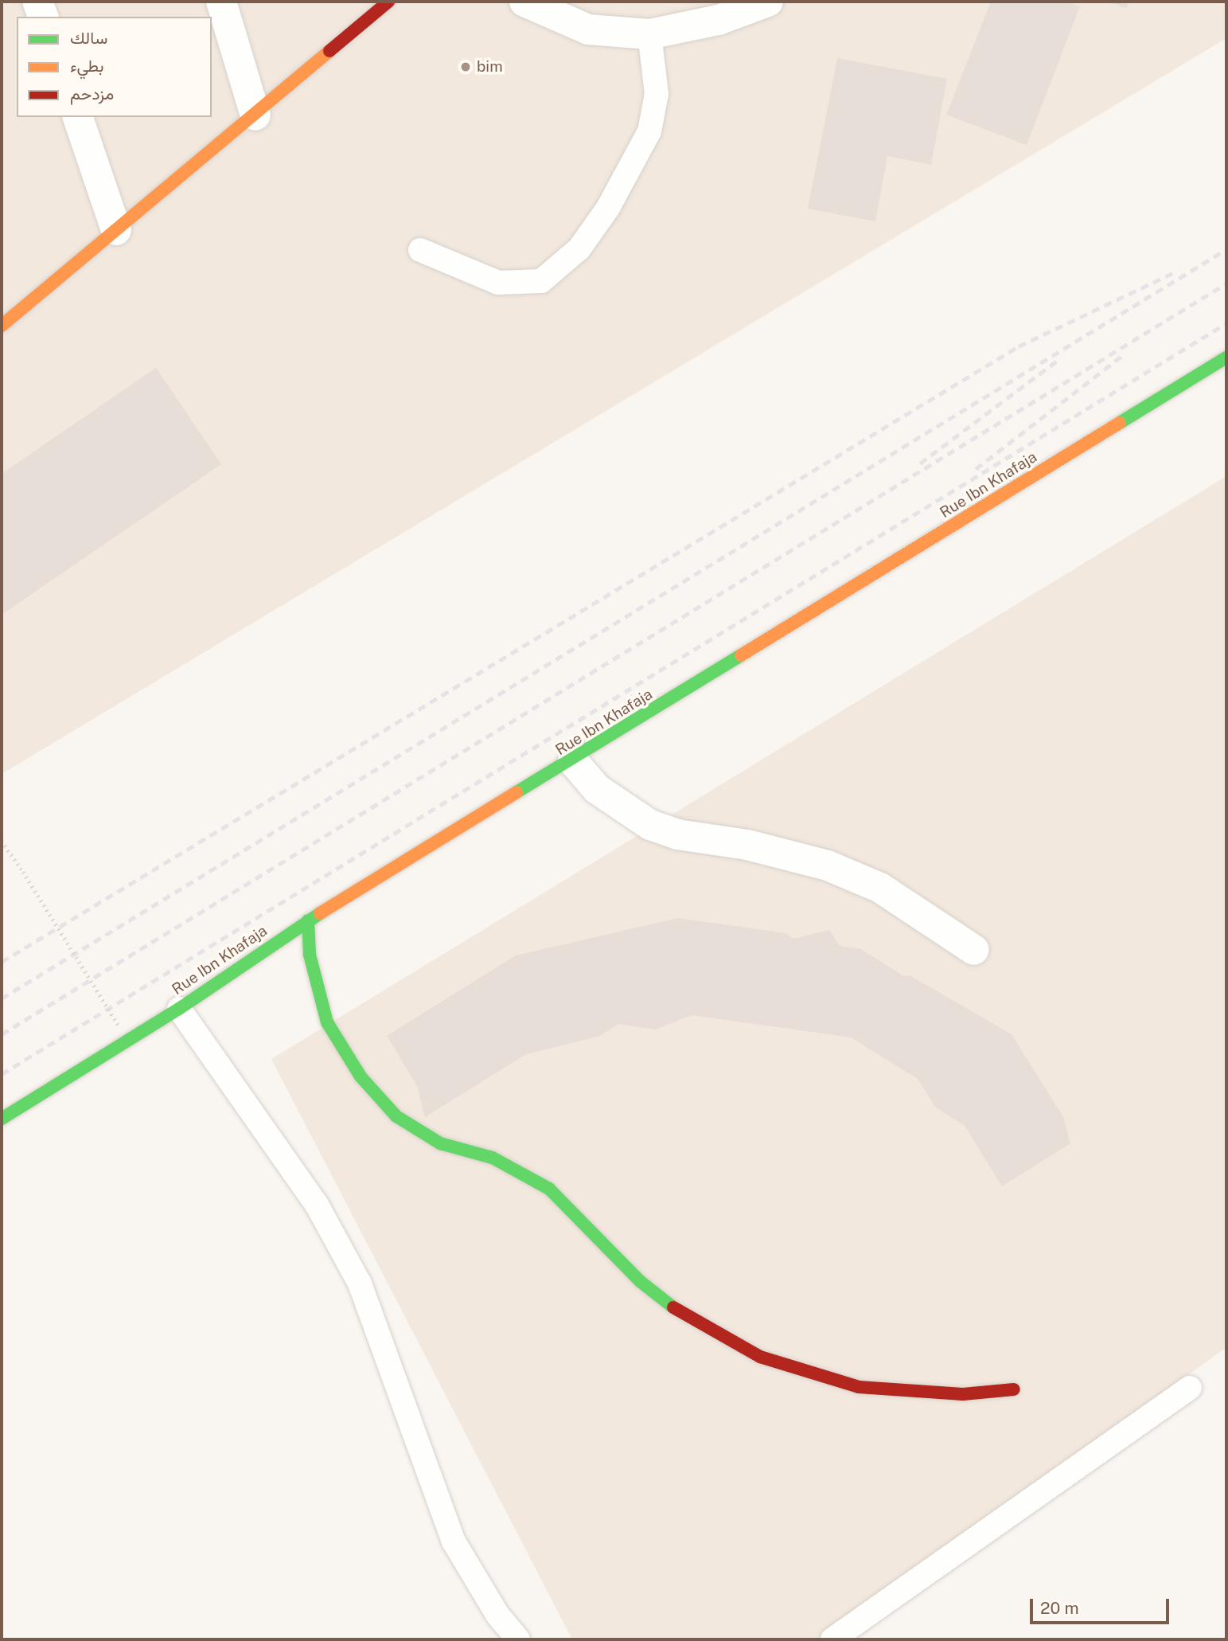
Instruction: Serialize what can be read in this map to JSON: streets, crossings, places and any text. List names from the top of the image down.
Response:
{
  "streets": {
    "street": ["Rue Ibn Khafaja"]
  },
  "places": ["bim"],
  "legend": ["سالك", "بطيء", "مزدحم"],
  "scale_bar": "20 m"
}
